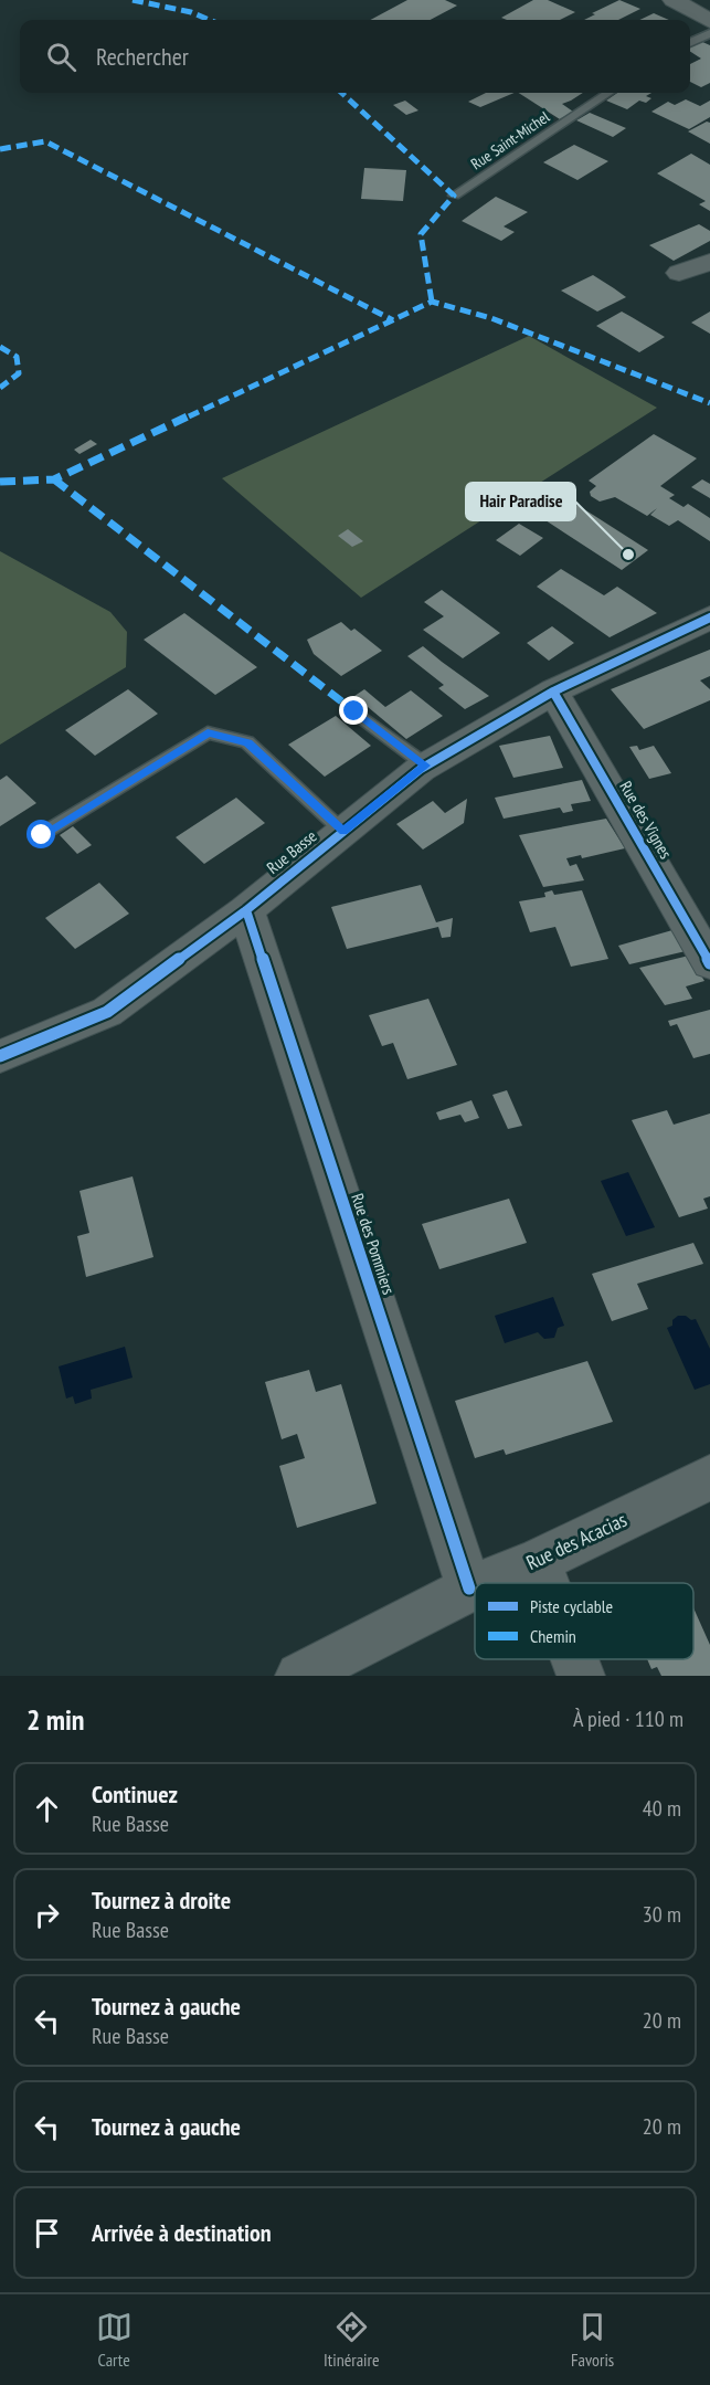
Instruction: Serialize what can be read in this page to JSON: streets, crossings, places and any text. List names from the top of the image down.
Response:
{
  "streets": {
    "street": [
      "Rue des Vignes",
      "Rue Basse",
      "Rue des Pommiers",
      "Rue des Acacias"
    ],
    "lane": ["Rue Saint-Michel"]
  },
  "crossings": [
    ["Rue des Vignes", "Rue Basse"],
    ["Rue Basse", "Rue des Pommiers"],
    ["Rue des Pommiers", "Rue des Acacias"]
  ],
  "places": ["Hair Paradise"],
  "legend": ["Piste cyclable", "Chemin"],
  "page": {
    "search": "Rechercher",
    "heading": ["2 min", "À pied · 110 m"],
    "list": [
      ["Continuez", "Rue Basse", "40 m"],
      ["Tournez à droite", "Rue Basse", "30 m"],
      ["Tournez à gauche", "Rue Basse", "20 m"],
      ["Tournez à gauche", "20 m"],
      "Arrivée à destination"
    ],
    "nav": ["Carte", "Itinéraire", "Favoris"]
  }
}
